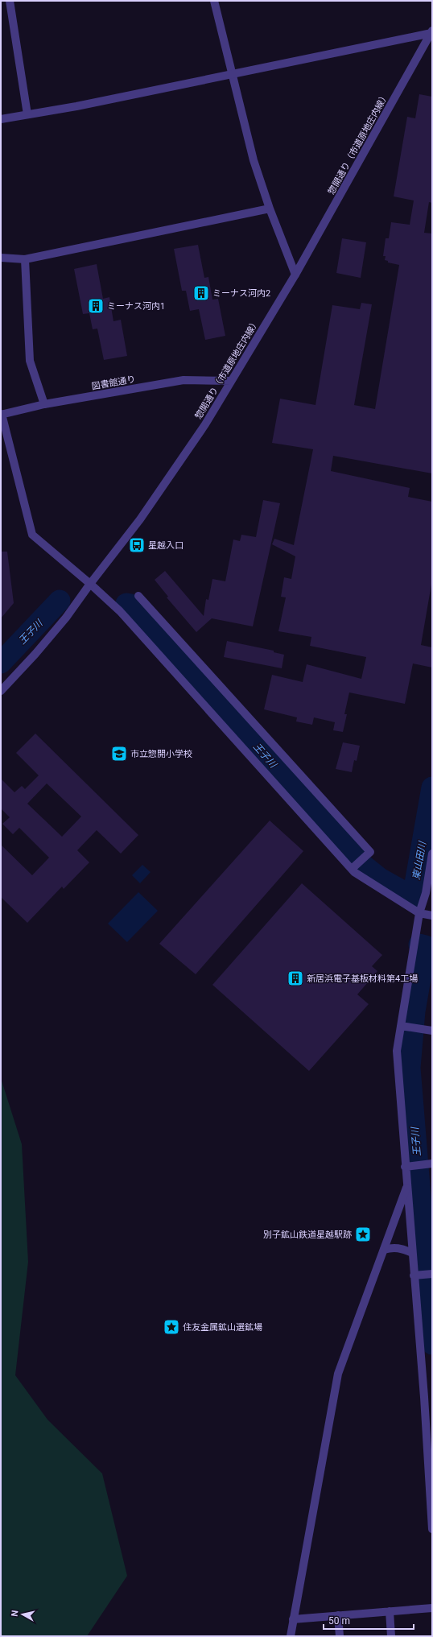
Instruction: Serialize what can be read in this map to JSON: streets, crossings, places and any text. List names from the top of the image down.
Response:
{
  "streets": {
    "street": ["惣開通り（市道原地庄内線）", "図書館通り"]
  },
  "crossings": [
    ["惣開通り（市道原地庄内線）", "図書館通り"]
  ],
  "water": ["王子川", "東山田川"],
  "places": {
    "building": ["ミーナス河内2", "ミーナス河内1", "新居浜電子基板材料第4工場"],
    "bus stop": ["星越入口"],
    "school or university": ["市立惣開小学校"],
    "place": ["別子鉱山鉄道星越駅跡", "住友金属鉱山選鉱場"]
  },
  "scale_bar": "50 m",
  "north": "left"
}
